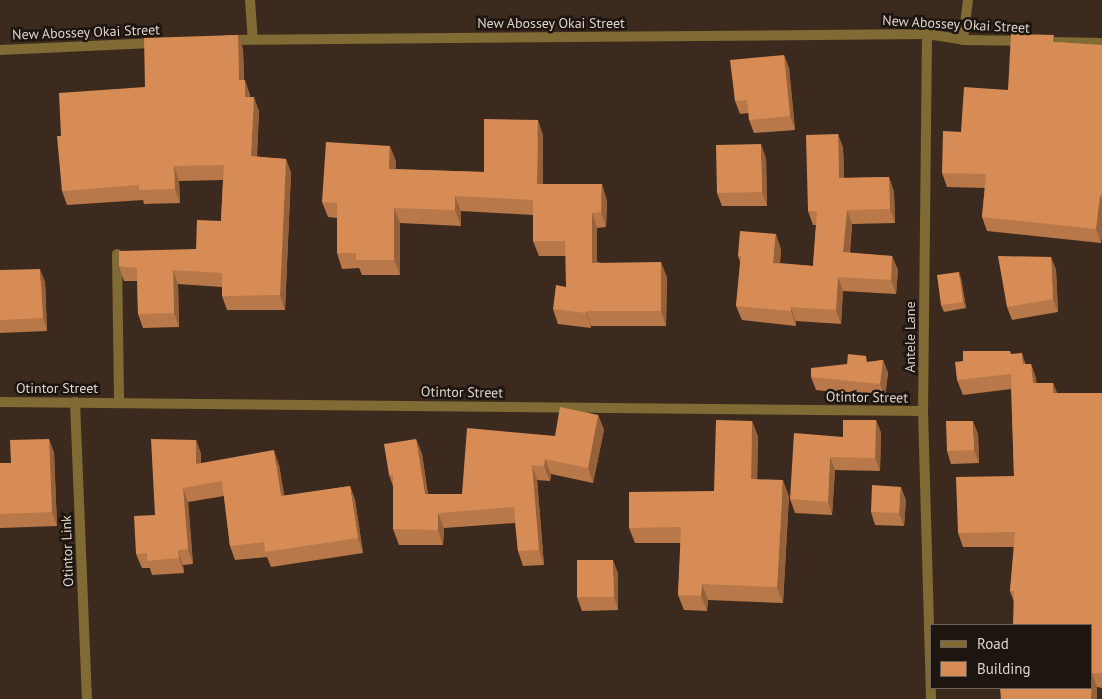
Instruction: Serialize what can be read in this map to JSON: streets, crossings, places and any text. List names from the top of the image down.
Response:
{
  "streets": {
    "street": [
      "New Abossey Okai Street",
      "Antele Lane",
      "Otintor Street",
      "Otintor Link"
    ]
  },
  "crossings": [
    ["New Abossey Okai Street", "Antele Lane"],
    ["Antele Lane", "Otintor Street"],
    ["Otintor Street", "Otintor Link"]
  ],
  "legend": ["Road", "Building"]
}
